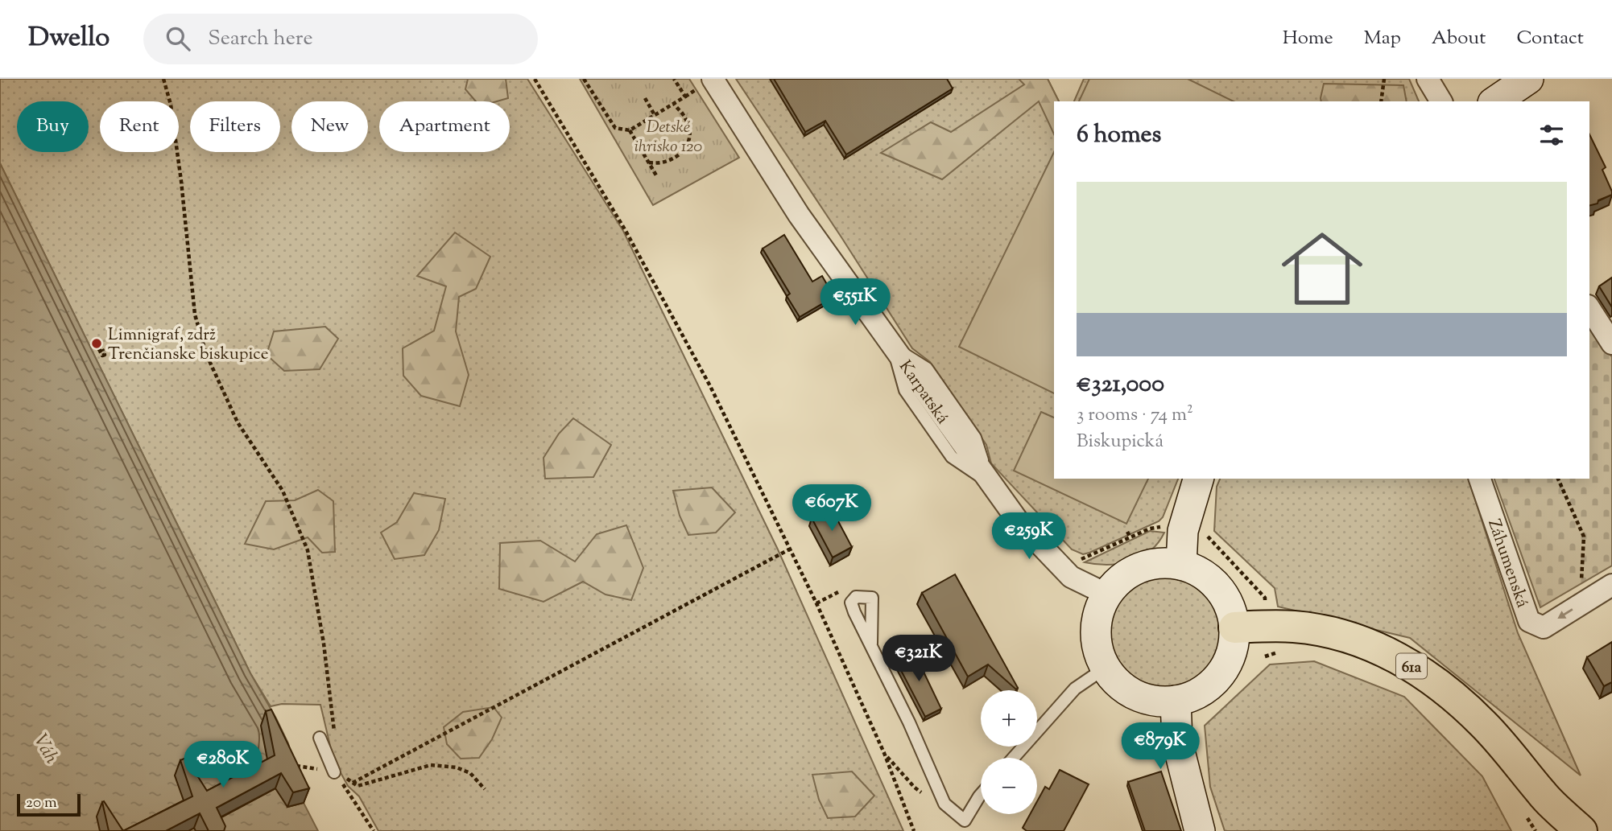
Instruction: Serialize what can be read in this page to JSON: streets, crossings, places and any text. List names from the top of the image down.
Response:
{
  "streets": {
    "main road": ["61a"],
    "street": ["Karpatská", "Záhumenská"]
  },
  "crossings": [
    ["Karpatská", "61a"]
  ],
  "water": ["Váh"],
  "parks": ["Detské ihrisko 120"],
  "places": ["Limnigraf, zdrž Trenčianske biskupice"],
  "scale_bar": "20 m",
  "page": {
    "header": "Dwello",
    "search": "Search here",
    "nav": [
      "Home",
      "Map",
      "About",
      "Contact"
    ],
    "chip": [
      "Buy",
      "Rent",
      "Filters",
      "New",
      "Apartment"
    ],
    "heading": "6 homes",
    "list": [
      {
        "name": "€321,000",
        "note": "3 rooms · 74 m² · Biskupická"
      }
    ],
    "price": [
      "€551K",
      "€607K",
      "€259K",
      "€321K",
      "€879K",
      "€280K"
    ],
    "map_buttons": ["+", "−"],
    "scale": "20 m"
  }
}
